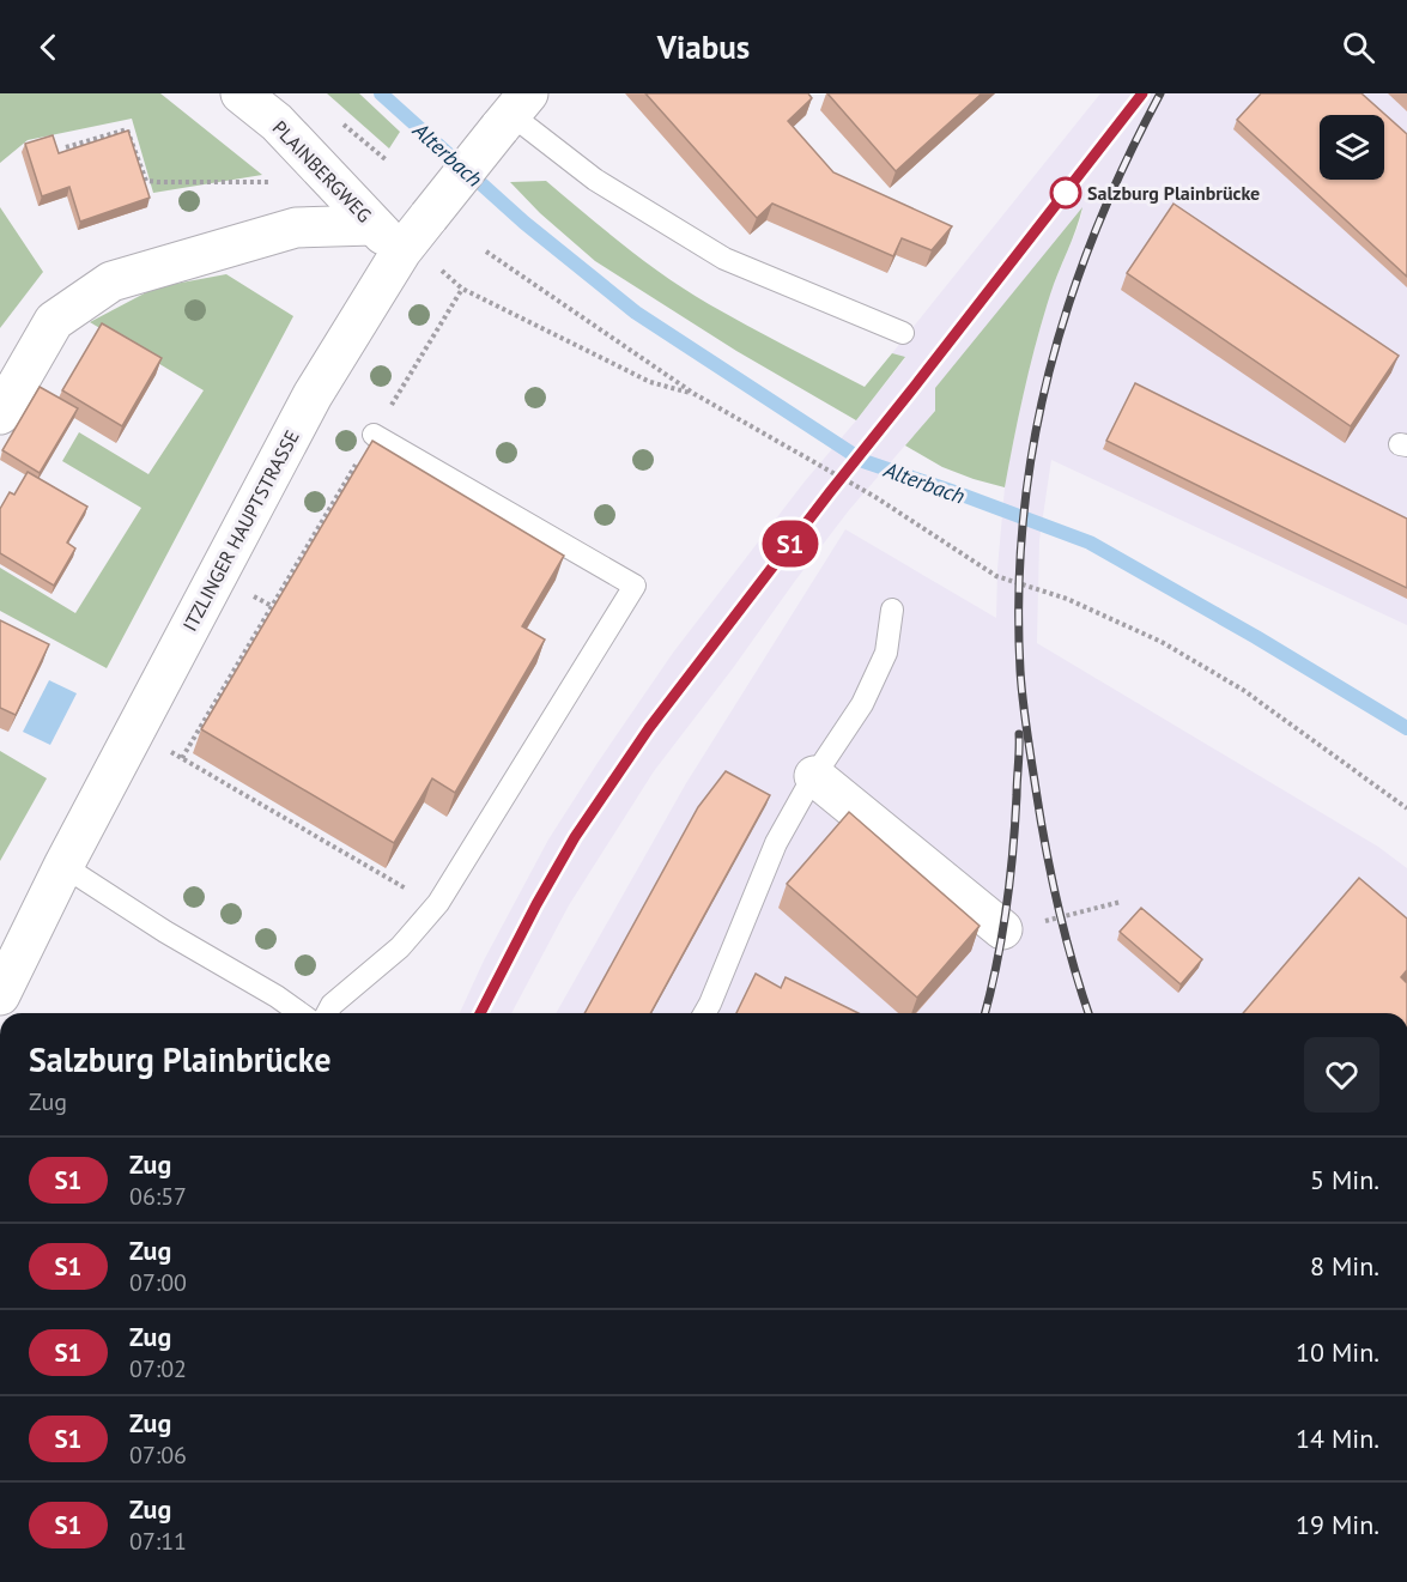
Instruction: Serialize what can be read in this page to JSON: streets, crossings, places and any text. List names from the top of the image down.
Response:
{
  "streets": {
    "main road": ["PLAINBERGWEG", "ITZLINGER HAUPTSTRASSE"]
  },
  "crossings": [
    ["PLAINBERGWEG", "ITZLINGER HAUPTSTRASSE"]
  ],
  "water": ["Alterbach"],
  "places": ["Salzburg Plainbrücke"],
  "page": {
    "header": "Viabus",
    "on_map": "S1",
    "heading": ["Salzburg Plainbrücke", "Zug"],
    "list": [
      {
        "mark": "S1",
        "name": "Zug",
        "note": "06:57",
        "value": "5 Min."
      },
      {
        "mark": "S1",
        "name": "Zug",
        "note": "07:00",
        "value": "8 Min."
      },
      {
        "mark": "S1",
        "name": "Zug",
        "note": "07:02",
        "value": "10 Min."
      },
      {
        "mark": "S1",
        "name": "Zug",
        "note": "07:06",
        "value": "14 Min."
      },
      {
        "mark": "S1",
        "name": "Zug",
        "note": "07:11",
        "value": "19 Min."
      }
    ]
  }
}
